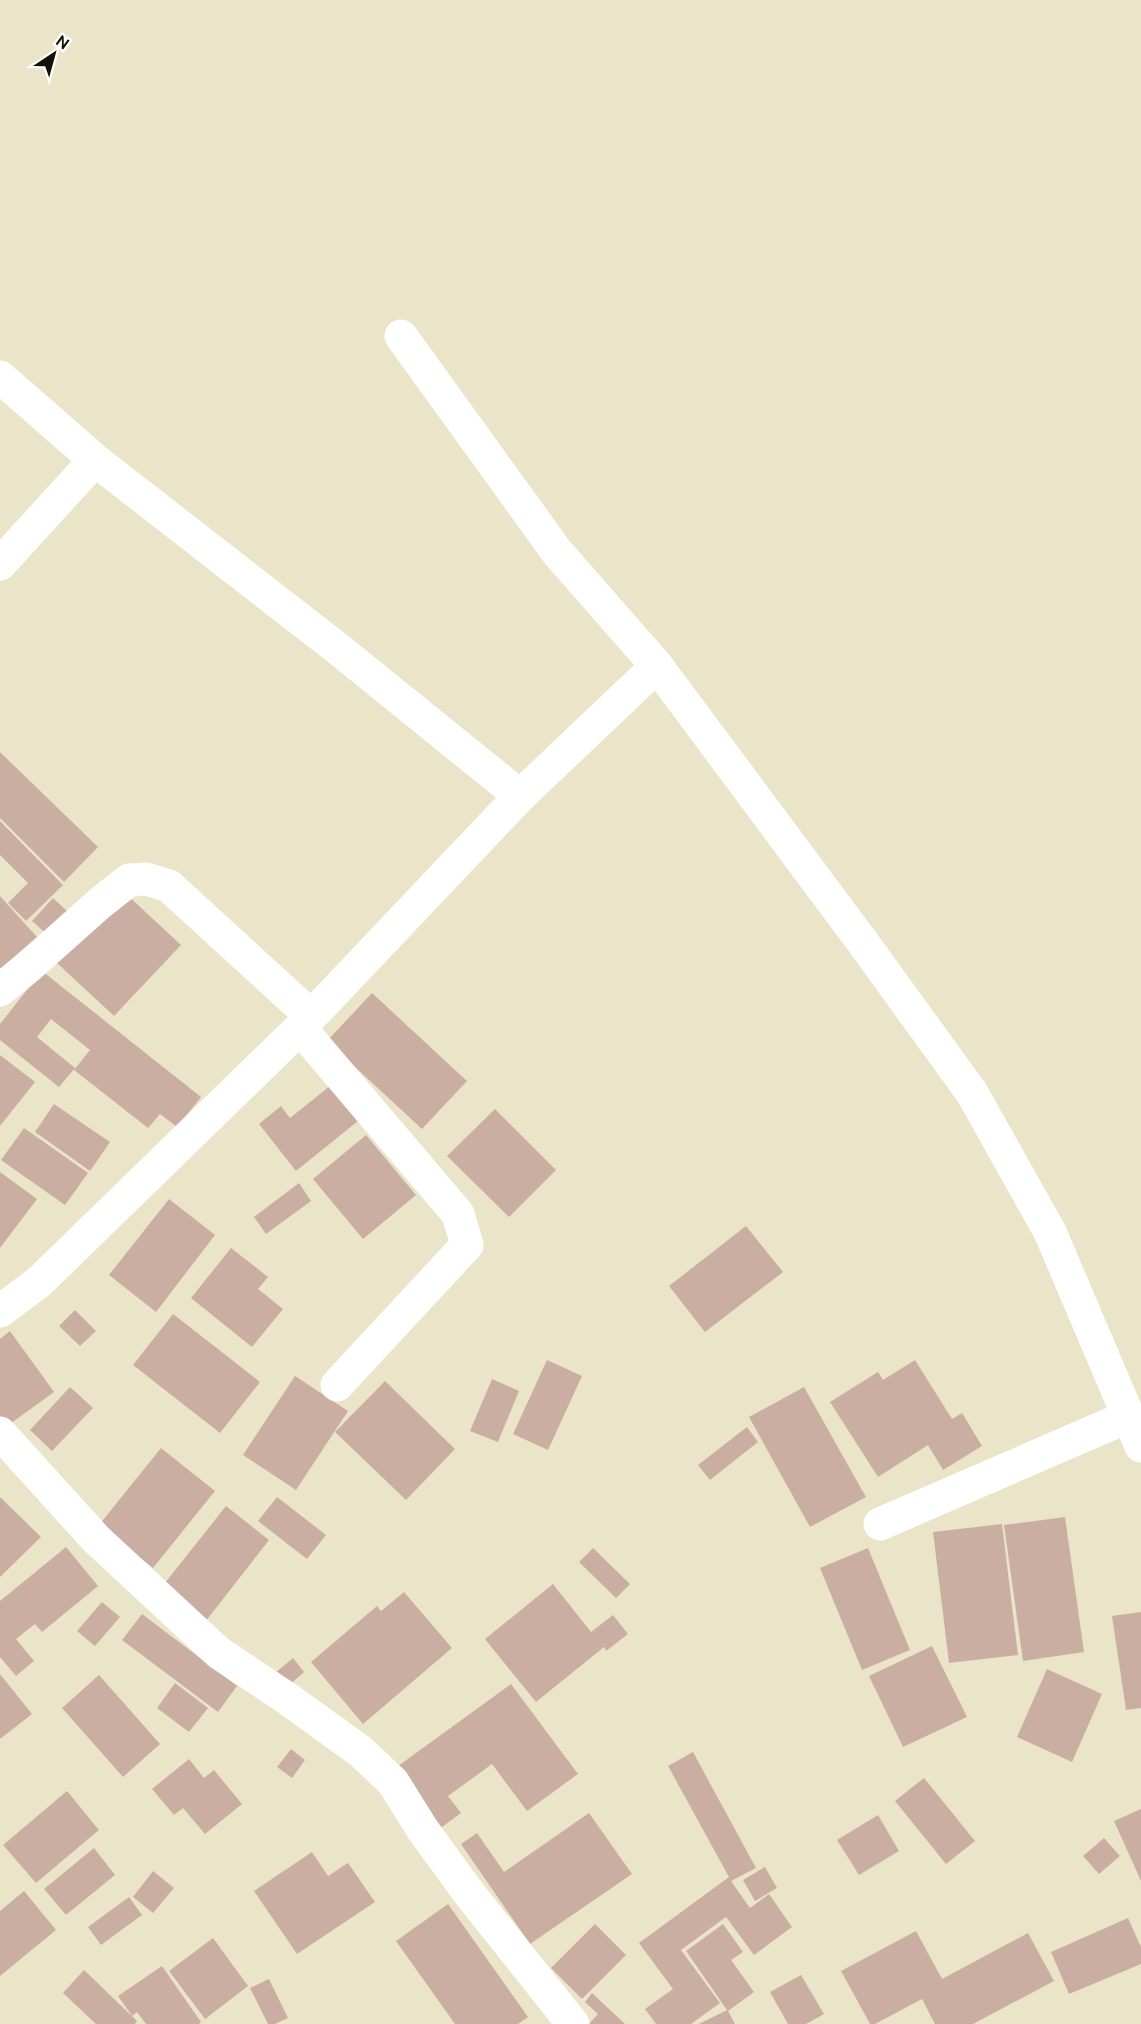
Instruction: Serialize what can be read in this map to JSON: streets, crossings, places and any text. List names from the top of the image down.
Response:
{
  "north": "top right"
}
